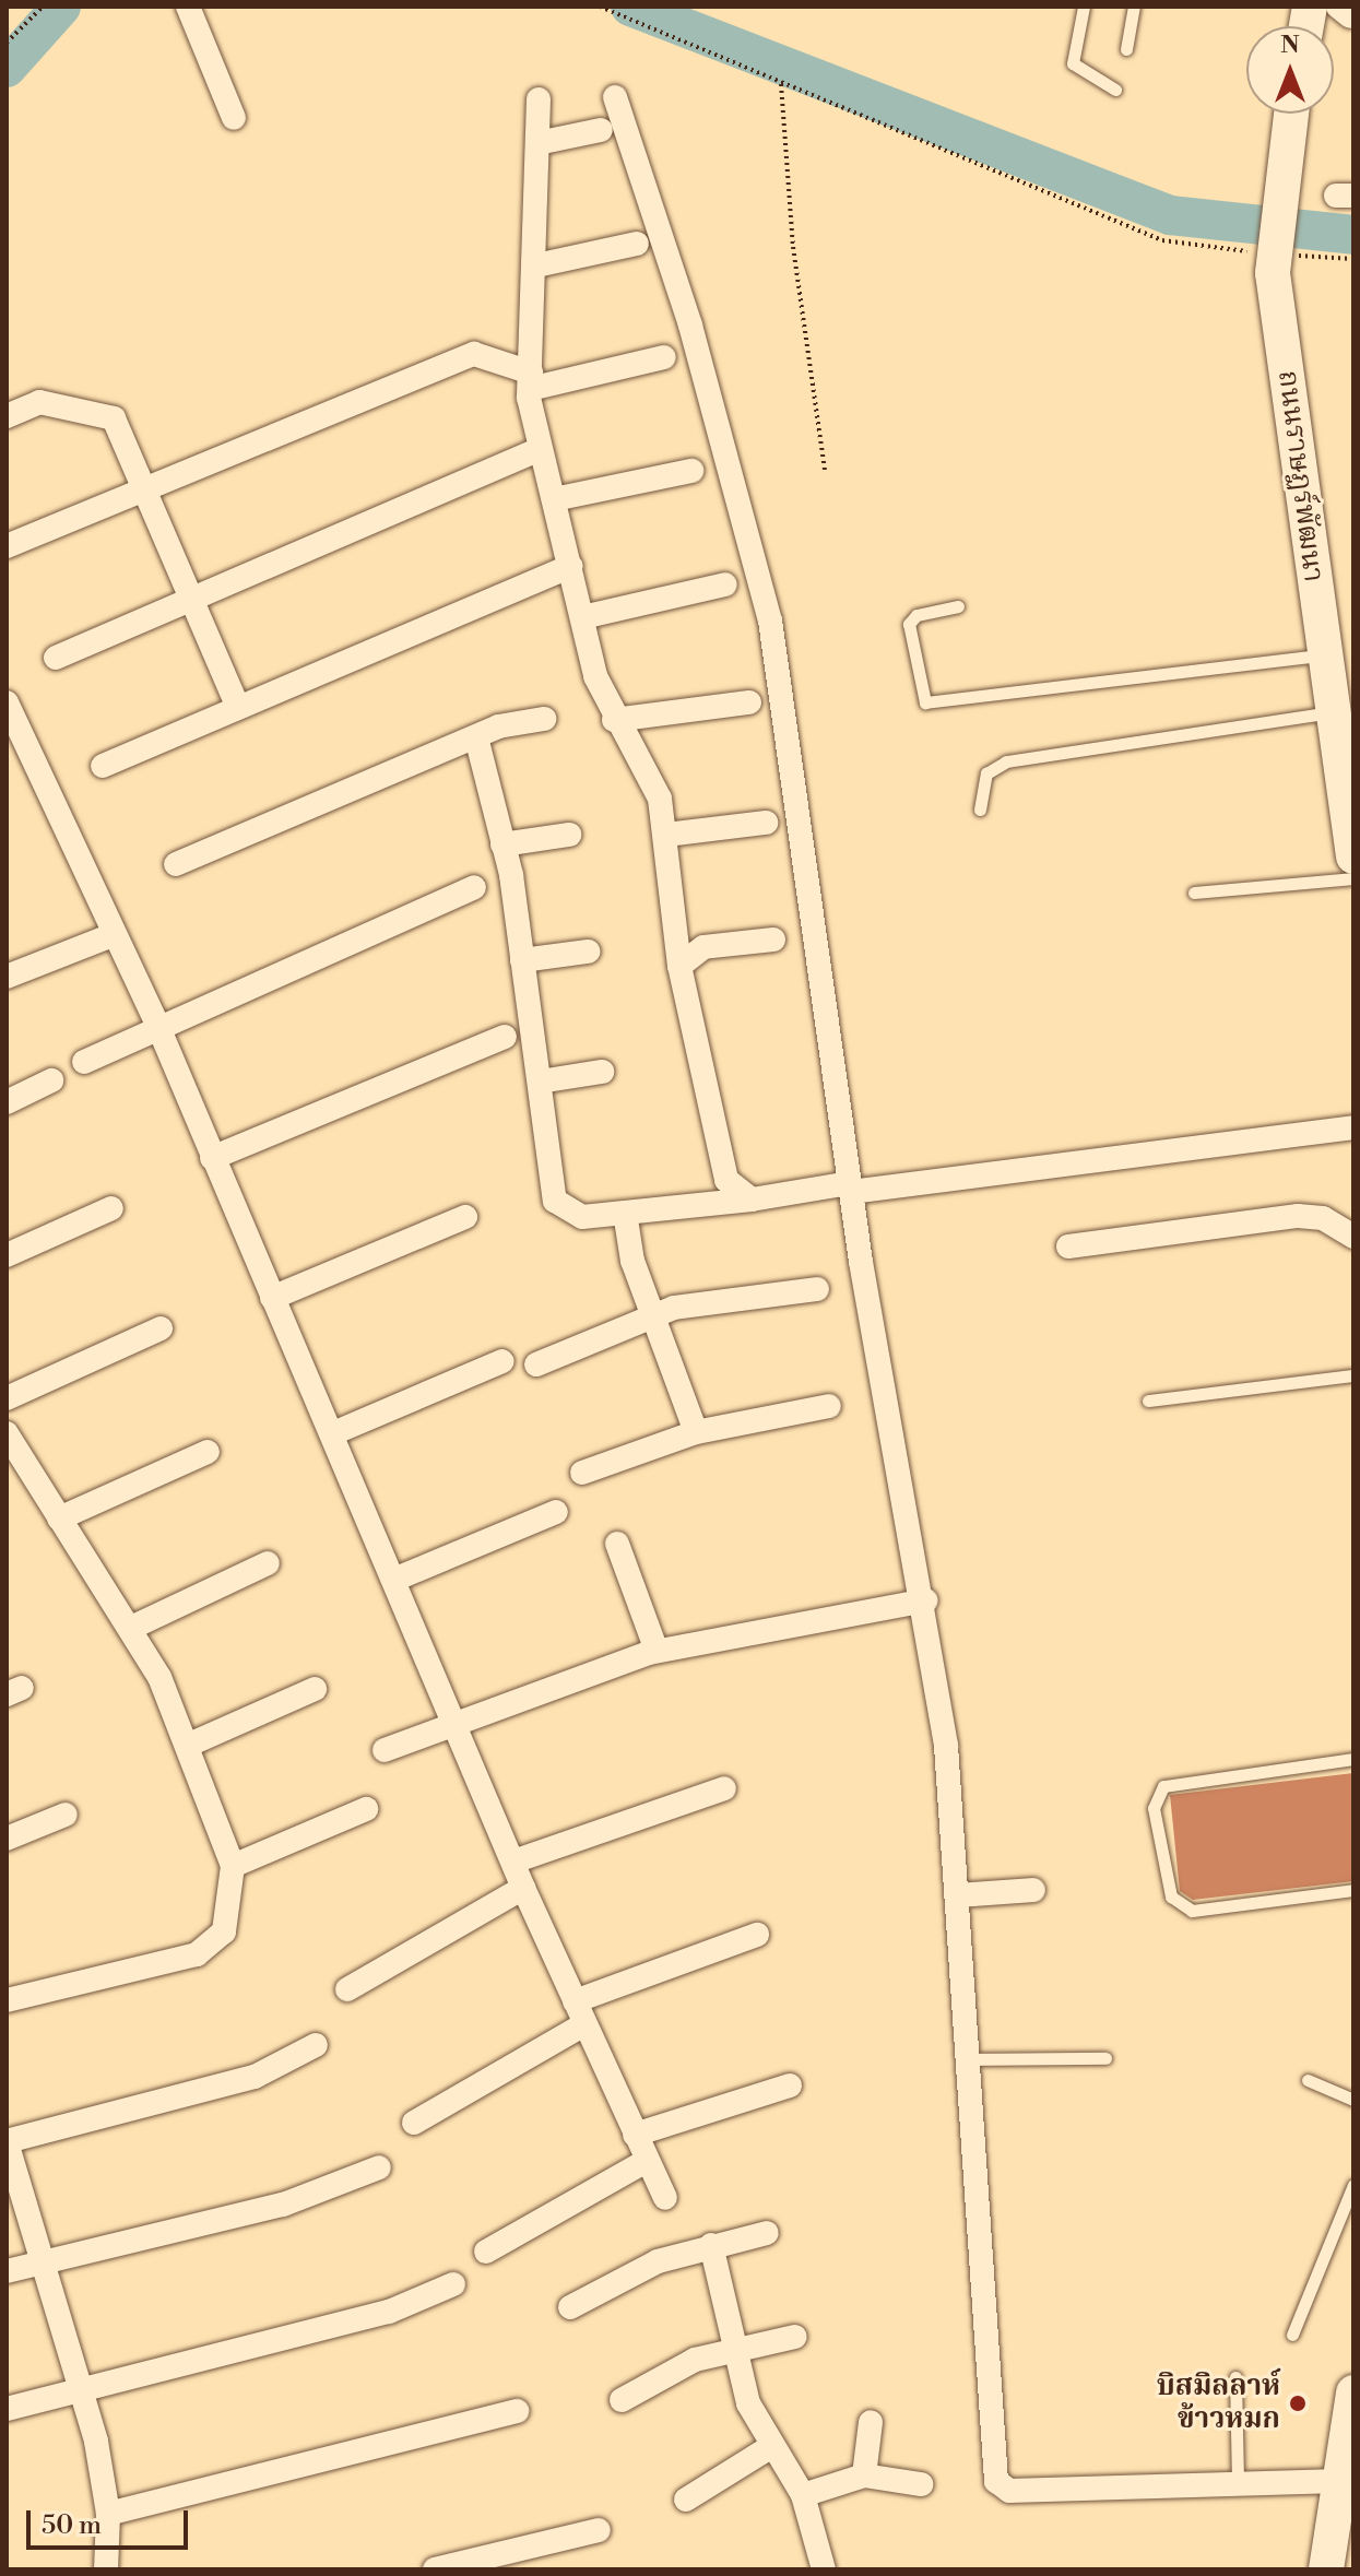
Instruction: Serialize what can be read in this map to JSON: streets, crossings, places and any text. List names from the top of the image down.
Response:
{
  "streets": {
    "street": ["ถนนราษฏร์พัฒนา"]
  },
  "places": ["บิสมิลลาห์ ข้าวหมก"],
  "scale_bar": "50 m",
  "north": "top"
}
